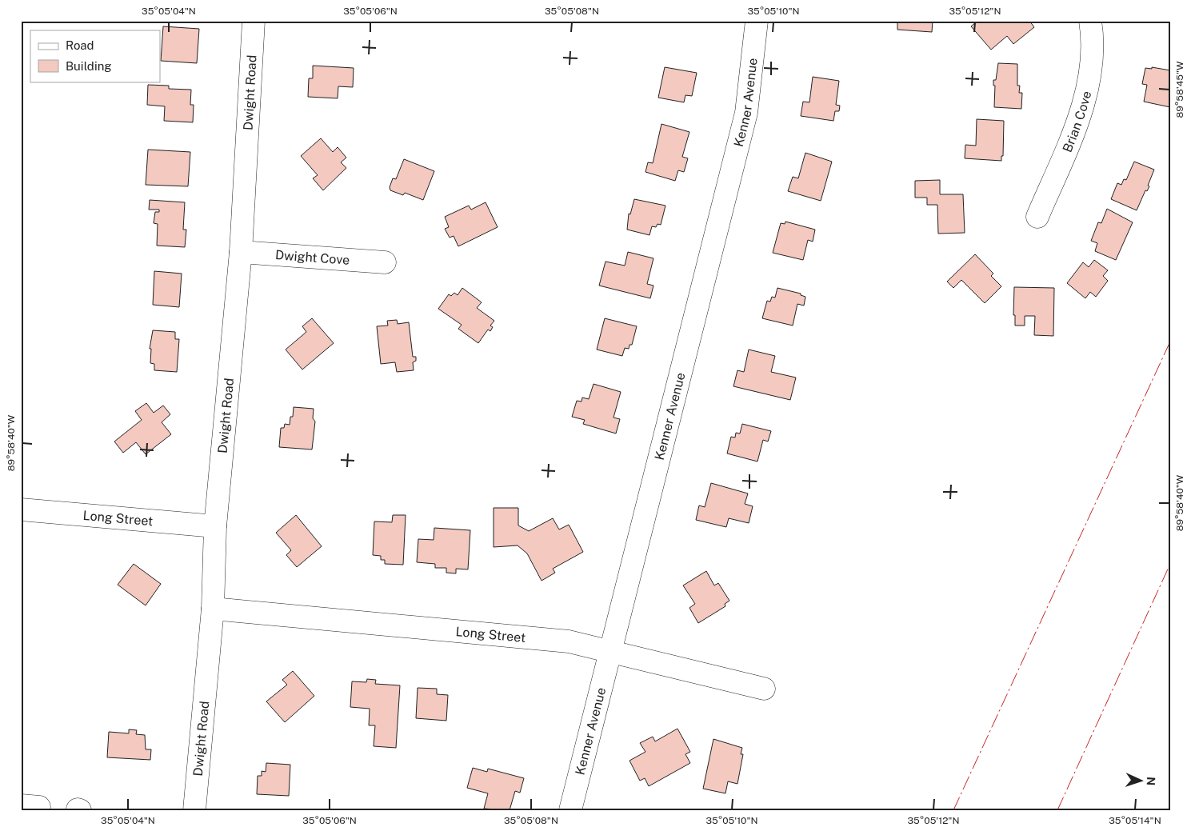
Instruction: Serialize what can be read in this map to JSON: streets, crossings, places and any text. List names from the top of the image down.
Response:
{
  "streets": {
    "street": [
      "Dwight Road",
      "Kenner Avenue",
      "Brian Cove",
      "Dwight Cove",
      "Long Street"
    ]
  },
  "crossings": [
    ["Dwight Road", "Dwight Cove"],
    ["Dwight Road", "Long Street"],
    ["Kenner Avenue", "Long Street"]
  ],
  "legend": ["Road", "Building"],
  "north": "right",
  "coordinates": [
    "35°05'04\"N",
    "35°05'06\"N",
    "35°05'08\"N",
    "35°05'10\"N",
    "35°05'12\"N",
    "89°58'45\"W",
    "89°58'40\"W",
    "35°05'14\"N"
  ]
}
